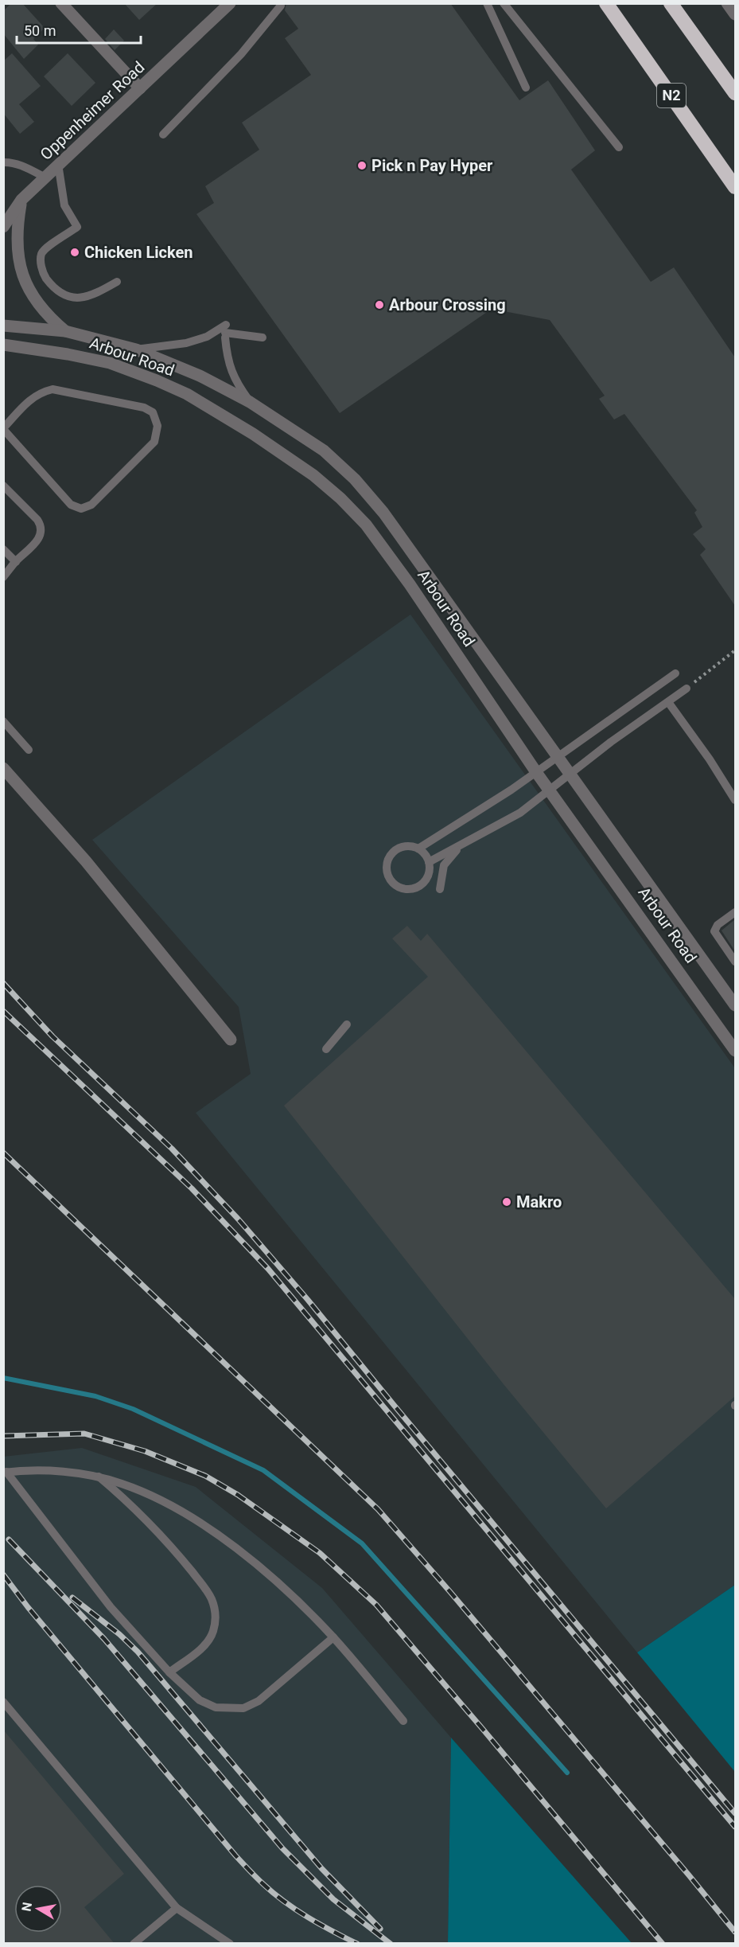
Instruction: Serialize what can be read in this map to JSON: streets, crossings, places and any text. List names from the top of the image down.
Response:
{
  "streets": {
    "highway": ["N2"],
    "street": ["Oppenheimer Road", "Arbour Road"]
  },
  "places": [
    "Pick n Pay Hyper",
    "Chicken Licken",
    "Arbour Crossing",
    "Makro"
  ],
  "scale_bar": "50 m",
  "north": "left"
}
